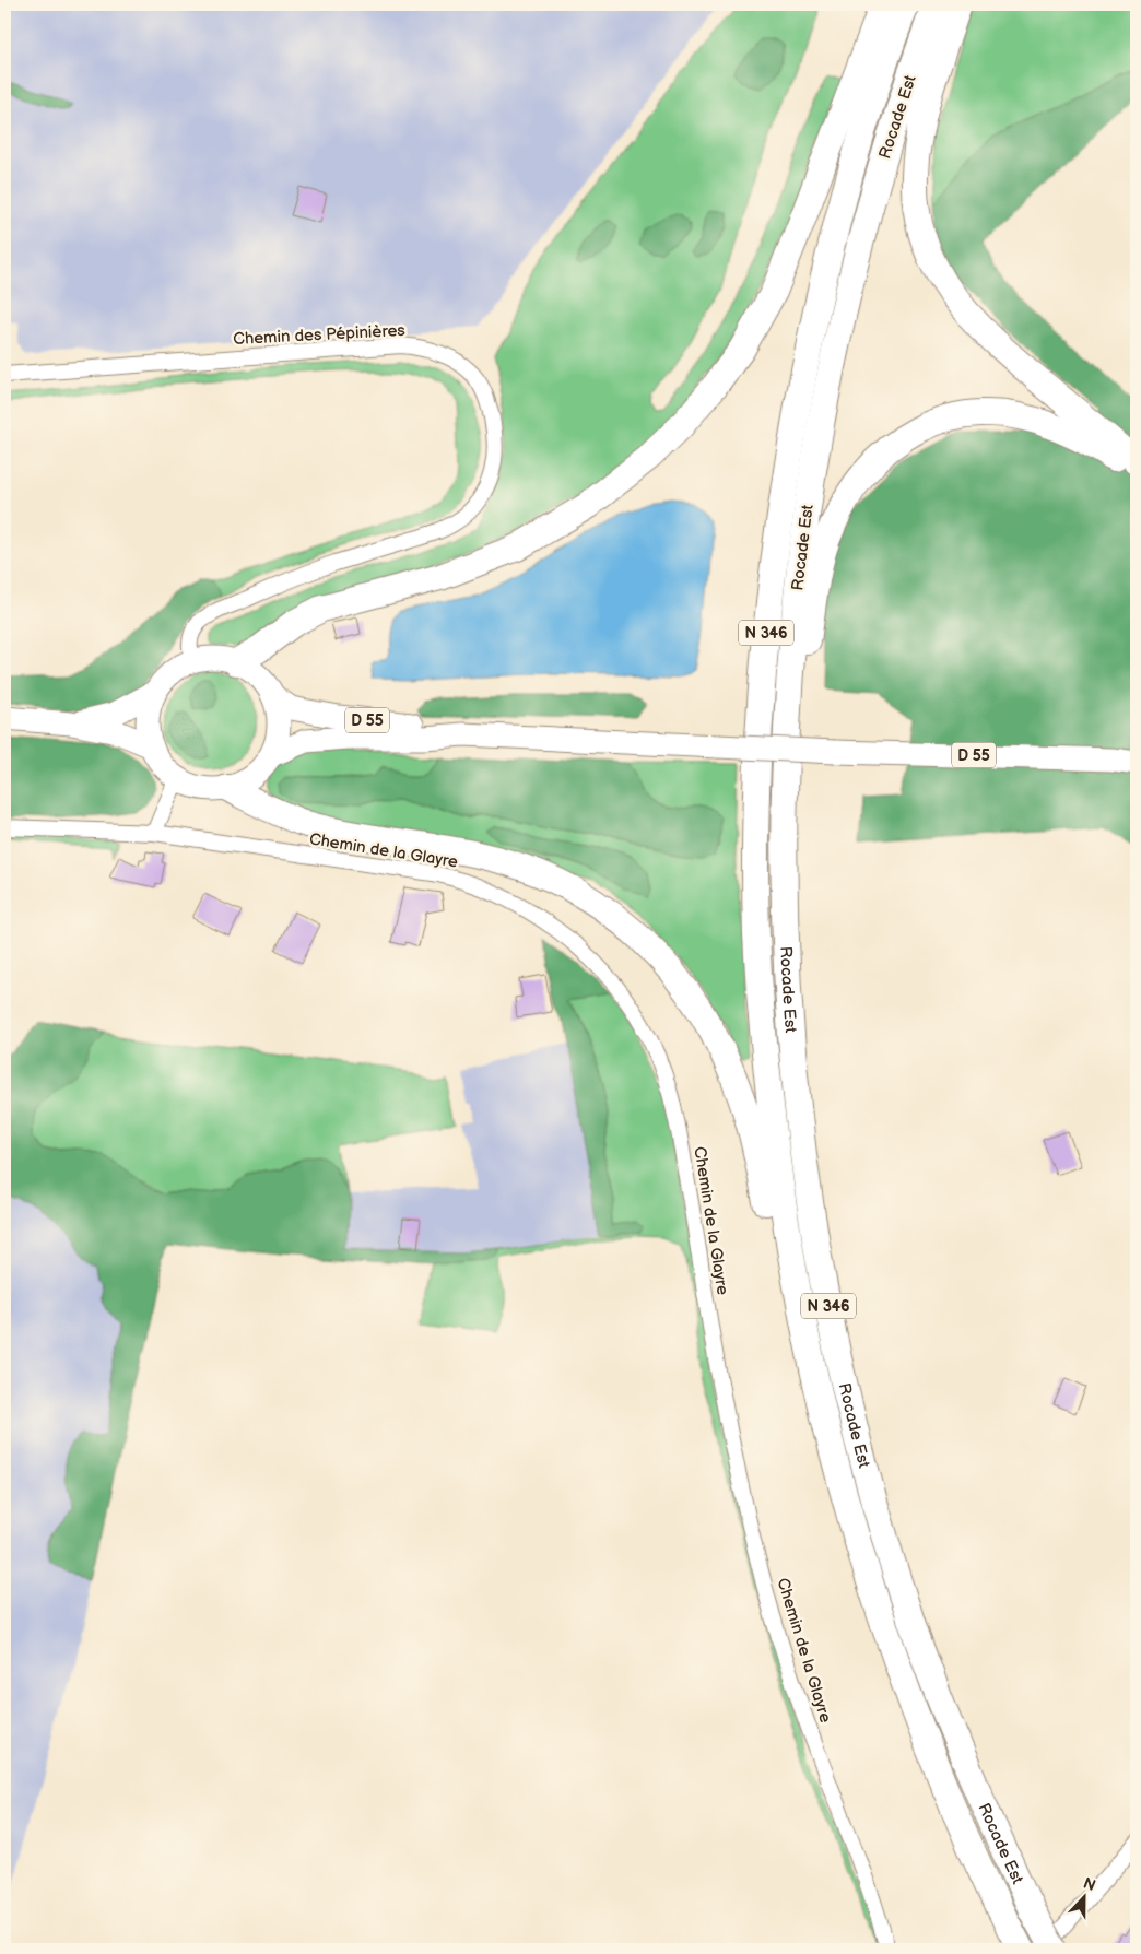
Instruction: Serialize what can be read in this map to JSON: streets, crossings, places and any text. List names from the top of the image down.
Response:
{
  "streets": {
    "highway": ["Rocade Est", "N 346"],
    "main road": ["D 55"],
    "street": ["Chemin des Pépinières", "Chemin de la Glayre"]
  },
  "crossings": [
    ["Chemin des Pépinières", "D 55"]
  ],
  "north": "top"
}
